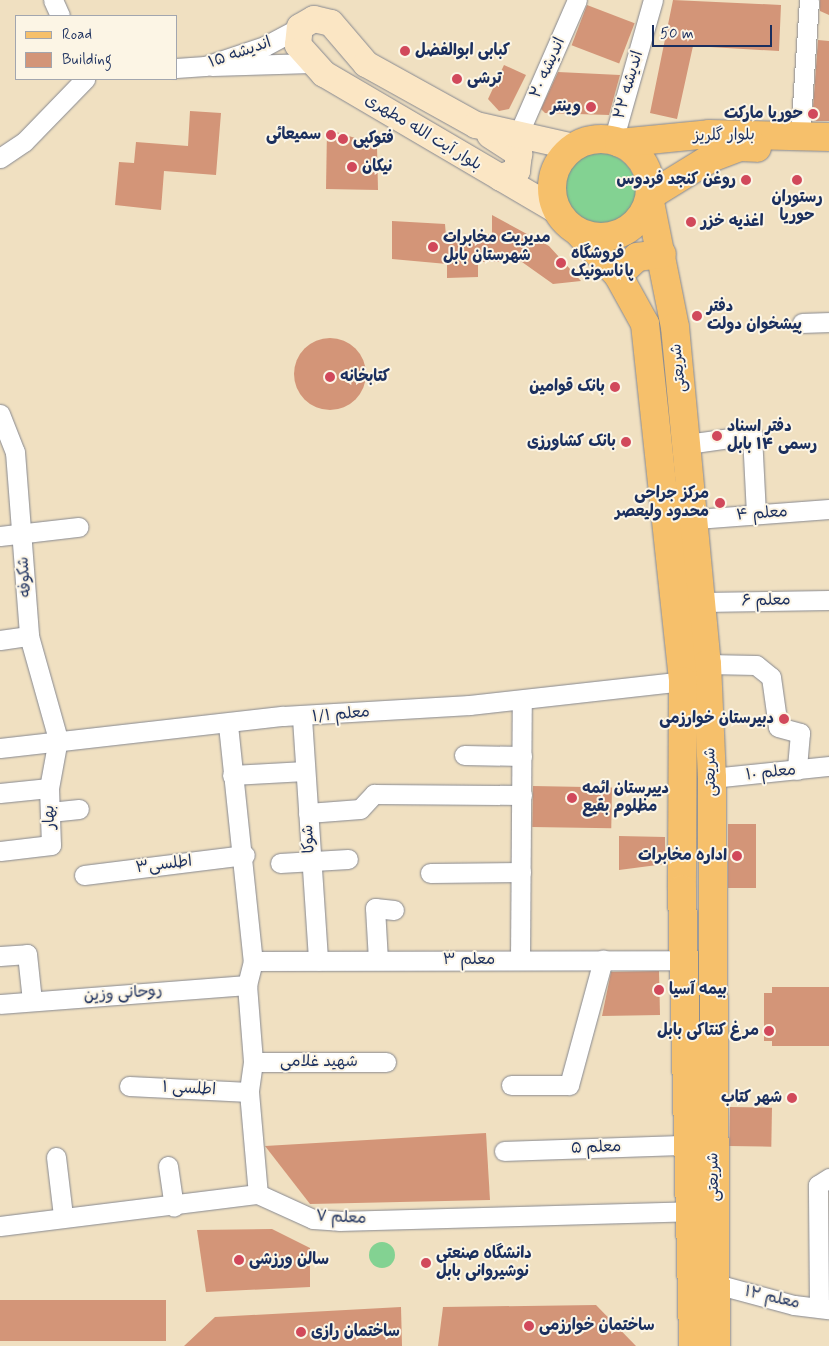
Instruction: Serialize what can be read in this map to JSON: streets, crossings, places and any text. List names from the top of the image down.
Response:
{
  "streets": {
    "main road": ["بلوار آیت الله مطهری", "بلوار گلریز", "شریعتی"],
    "street": [
      "اندیشه ۱۵",
      "اندیشه ۲۰",
      "اندیشه ۲۲",
      "معلم ۴",
      "شکوفه",
      "معلم ۶",
      "معلم ۱/۱",
      "معلم ۱۰",
      "بهار",
      "شوکا",
      "اطلسی۳",
      "معلم ۳",
      "روحانی وزین",
      "شهید غلامی",
      "اطلسی ۱",
      "معلم ۵",
      "معلم ۷",
      "معلم ۱۲"
    ]
  },
  "crossings": [
    ["اندیشه ۱۵", "بلوار آیت الله مطهری"],
    ["اندیشه ۲۰", "بلوار آیت الله مطهری"],
    ["اندیشه ۲۲", "بلوار آیت الله مطهری"],
    ["اندیشه ۲۲", "بلوار گلریز"],
    ["اندیشه ۲۲", "شریعتی"],
    ["بلوار آیت الله مطهری", "بلوار گلریز"],
    ["بلوار آیت الله مطهری", "شریعتی"],
    ["بلوار گلریز", "شریعتی"],
    ["شریعتی", "معلم ۴"],
    ["شریعتی", "معلم ۶"],
    ["شریعتی", "معلم ۱/۱"],
    ["شریعتی", "معلم ۱۰"],
    ["شریعتی", "معلم ۳"],
    ["شریعتی", "معلم ۵"],
    ["شریعتی", "معلم ۷"],
    ["شریعتی", "معلم ۱۲"],
    ["شکوفه", "معلم ۱/۱"],
    ["شکوفه", "بهار"],
    ["معلم ۱/۱", "بهار"],
    ["معلم ۱/۱", "شوکا"],
    ["شوکا", "معلم ۳"]
  ],
  "places": [
    "کبابی ابوالفضل",
    "ترشی",
    "وینتر",
    "حوریا مارکت",
    "سمیعائی",
    "فتوکپی",
    "نیکان",
    "روغن کنجد فردوس",
    "رستوران حوریا",
    "اغذیه خزر",
    "مدیریت مخابرات شهرستان بابل",
    "فروشگاه پاناسونیک",
    "دفتر پیشخوان دولت",
    "کتابخانه",
    "بانک قوامین",
    "دفتر اسناد رسمی ۱۴ بابل",
    "بانک کشاورزی",
    "مرکز جراحی محدود ولیعصر",
    "دبیرستان خوارزمی",
    "دییرستان ائمه مظلوم بقیع",
    "اداره مخابرات",
    "بیمه آسیا",
    "مرغ کنتاکی بابل",
    "شهر کتاب",
    "سالن ورزشی",
    "دانشگاه صنعتی نوشیروانی بابل",
    "ساختمان خوارزمی",
    "ساختمان رازی"
  ],
  "legend": ["Road", "Building"],
  "scale_bar": "50 m"
}
